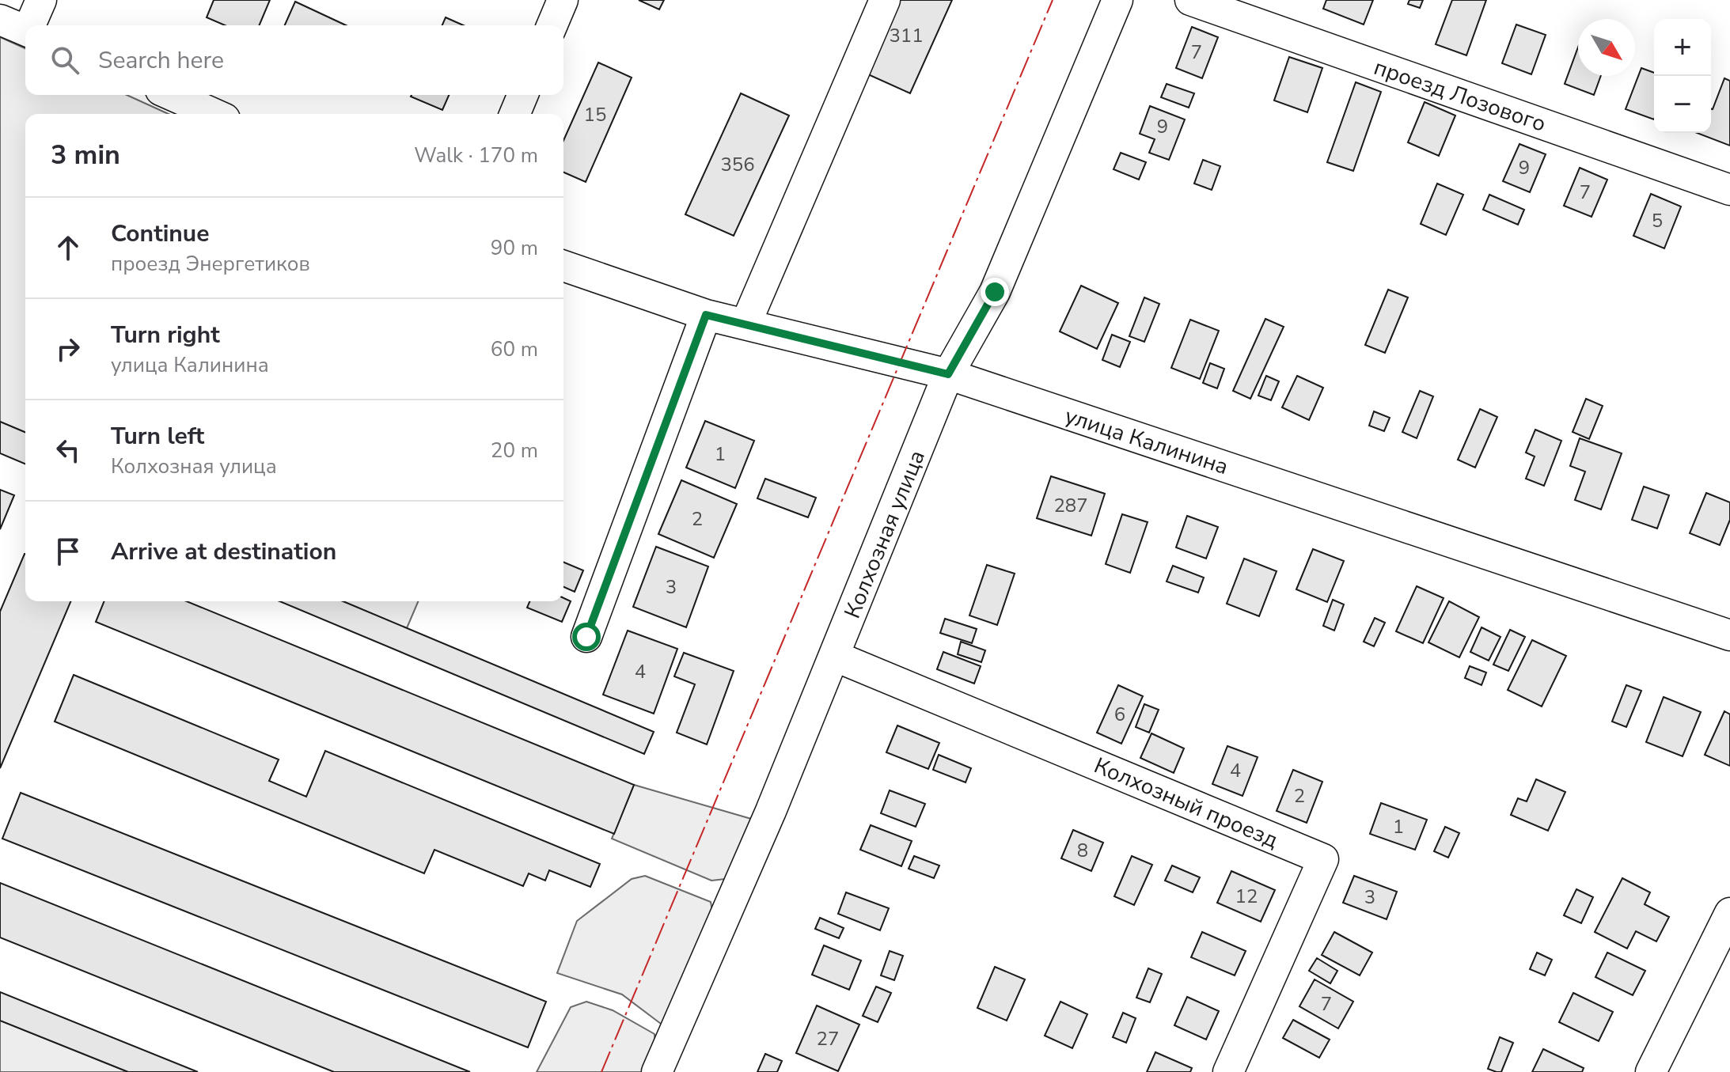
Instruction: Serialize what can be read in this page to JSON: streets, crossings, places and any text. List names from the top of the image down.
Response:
{
  "streets": {
    "street": [
      "проезд Лозового",
      "улица Калинина",
      "Колхозная улица",
      "Колхозный проезд"
    ]
  },
  "crossings": [
    ["улица Калинина", "Колхозная улица"],
    ["Колхозная улица", "Колхозный проезд"]
  ],
  "house_numbers": [
    "311",
    "7",
    "15",
    "9",
    "356",
    "9",
    "7",
    "5",
    "1",
    "287",
    "2",
    "3",
    "4",
    "6",
    "4",
    "2",
    "1",
    "8",
    "12",
    "3",
    "7",
    "27"
  ],
  "north": "bottom right",
  "page": {
    "map_buttons": ["+", "−"],
    "search": "Search here",
    "heading": ["3 min", "Walk · 170 m"],
    "list": [
      ["Continue", "проезд Энергетиков", "90 m"],
      ["Turn right", "улица Калинина", "60 m"],
      ["Turn left", "Колхозная улица", "20 m"],
      "Arrive at destination"
    ]
  }
}
